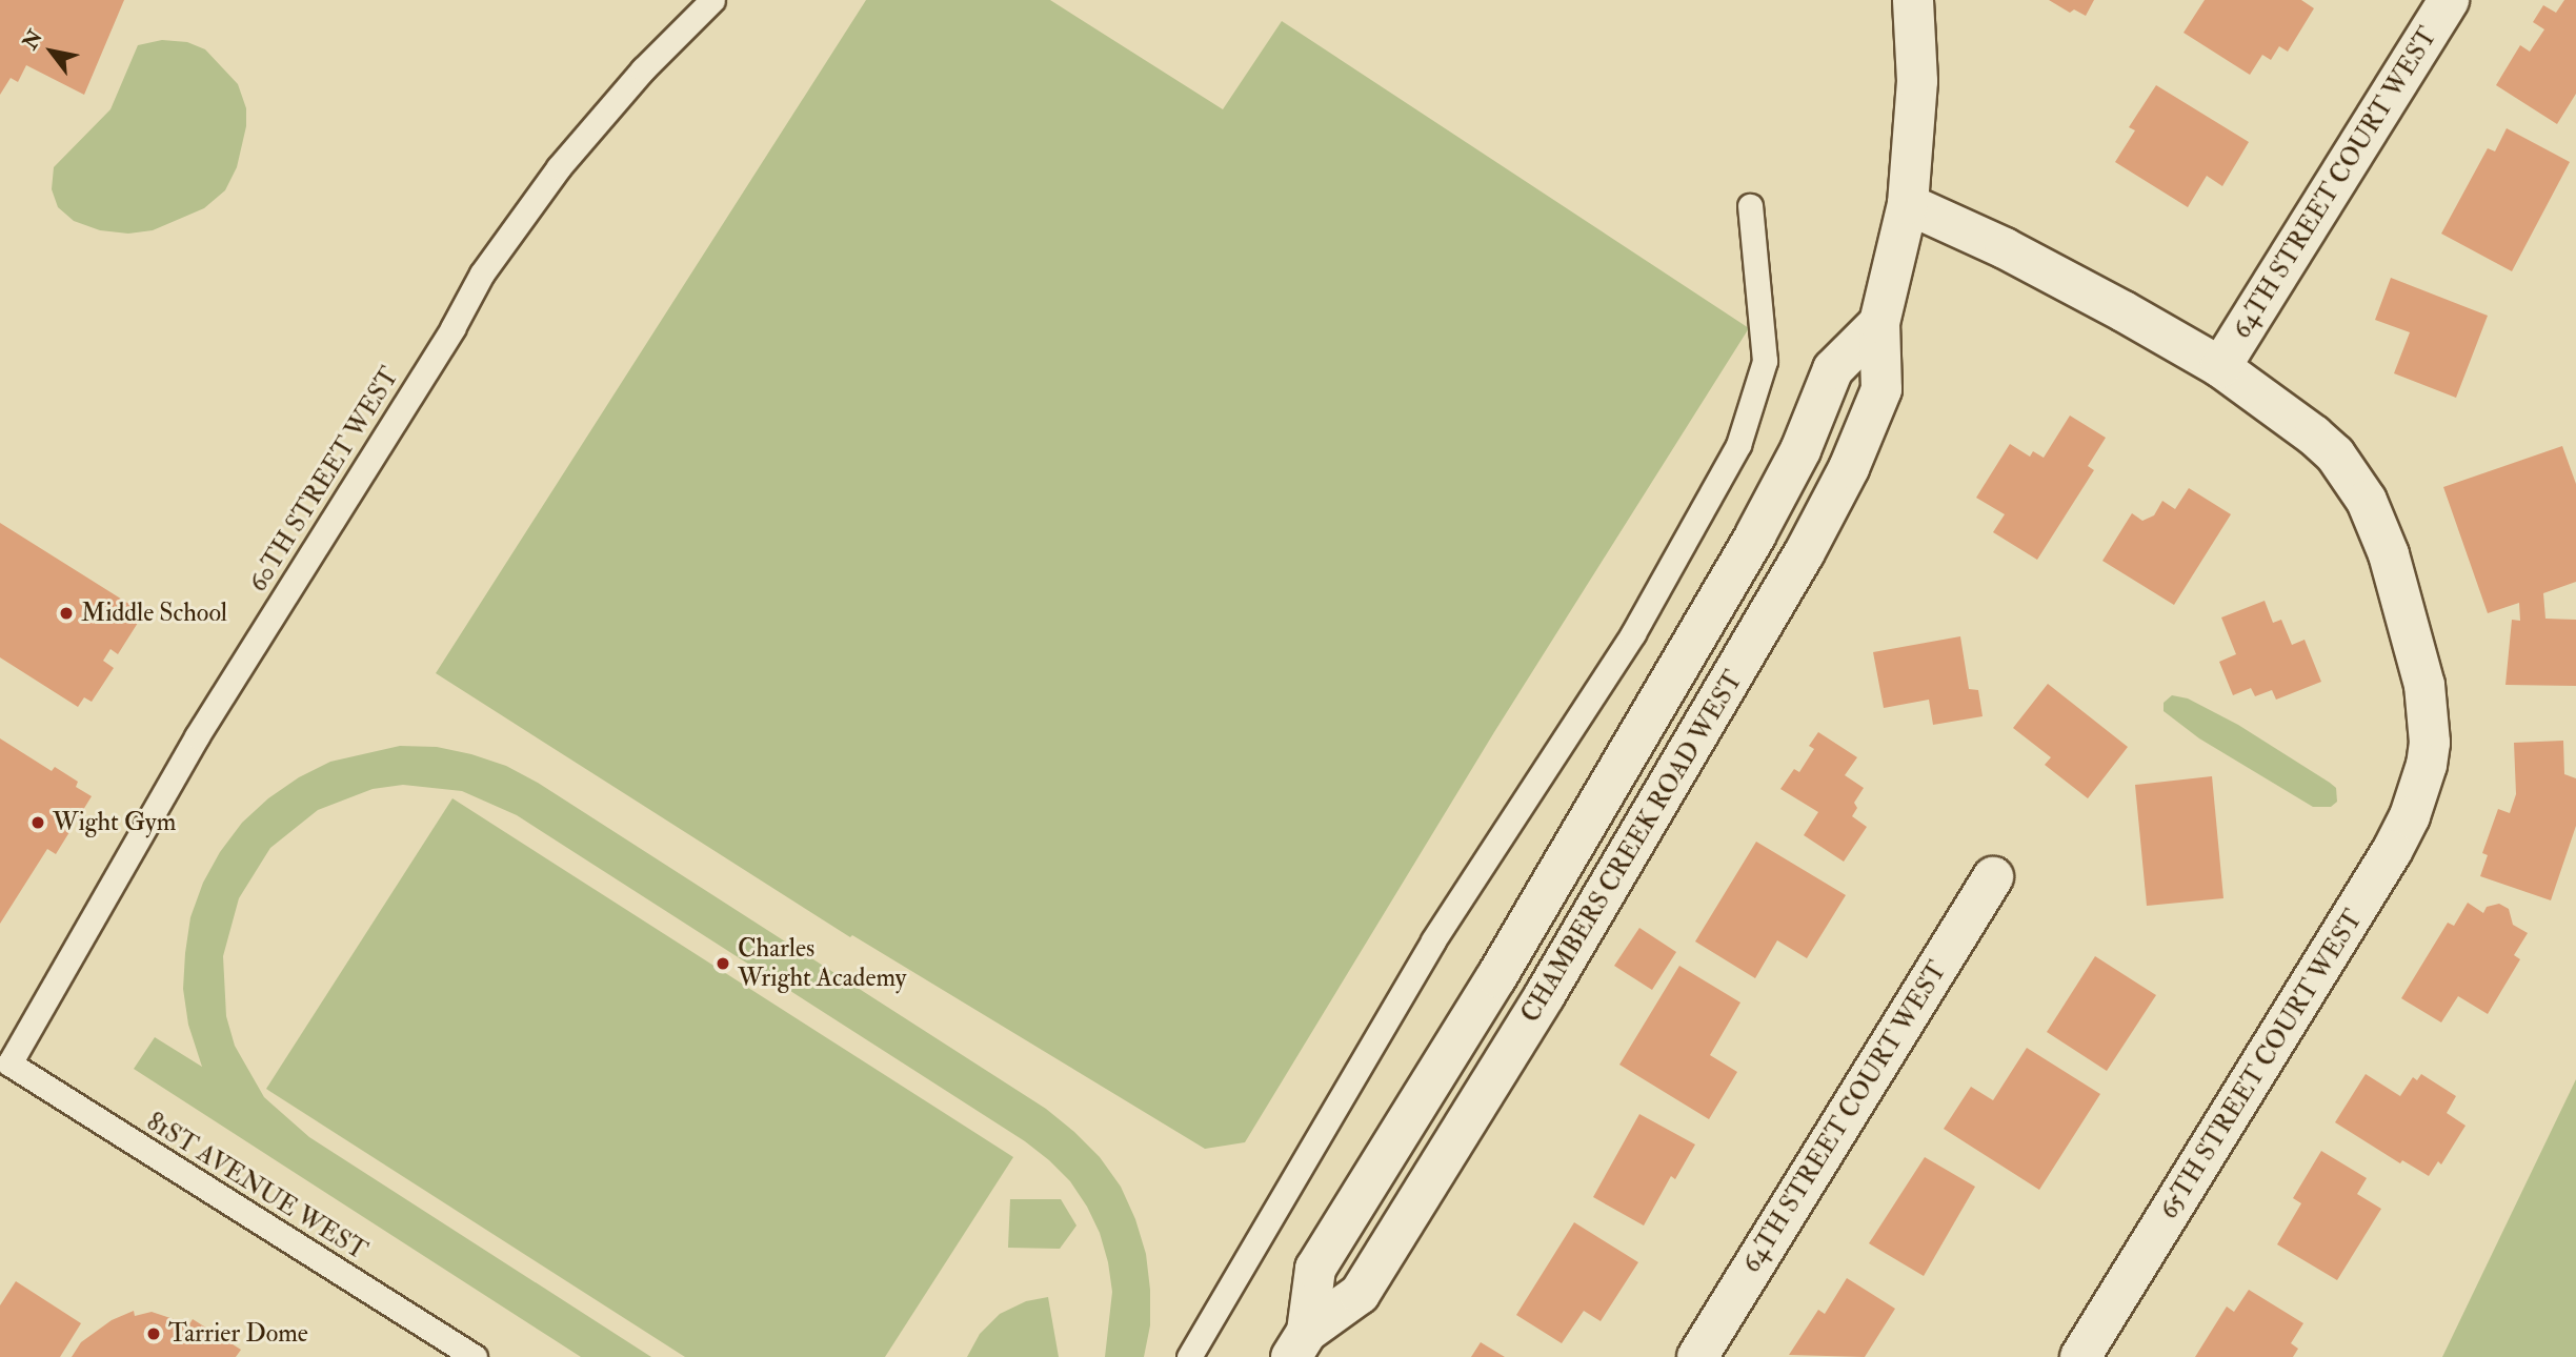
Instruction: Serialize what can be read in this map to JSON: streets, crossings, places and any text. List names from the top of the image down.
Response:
{
  "streets": {
    "street": ["64TH STREET COURT WEST", "CHAMBERS CREEK ROAD WEST", "65TH STREET COURT WEST"],
    "lane": ["60TH STREET WEST", "81ST AVENUE WEST"]
  },
  "crossings": [
    ["64TH STREET COURT WEST", "65TH STREET COURT WEST"],
    ["60TH STREET WEST", "81ST AVENUE WEST"],
    ["CHAMBERS CREEK ROAD WEST", "65TH STREET COURT WEST"]
  ],
  "places": [
    "Middle School",
    "Wight Gym",
    "Charles Wright Academy",
    "Tarrier Dome"
  ],
  "north": "top left"
}
